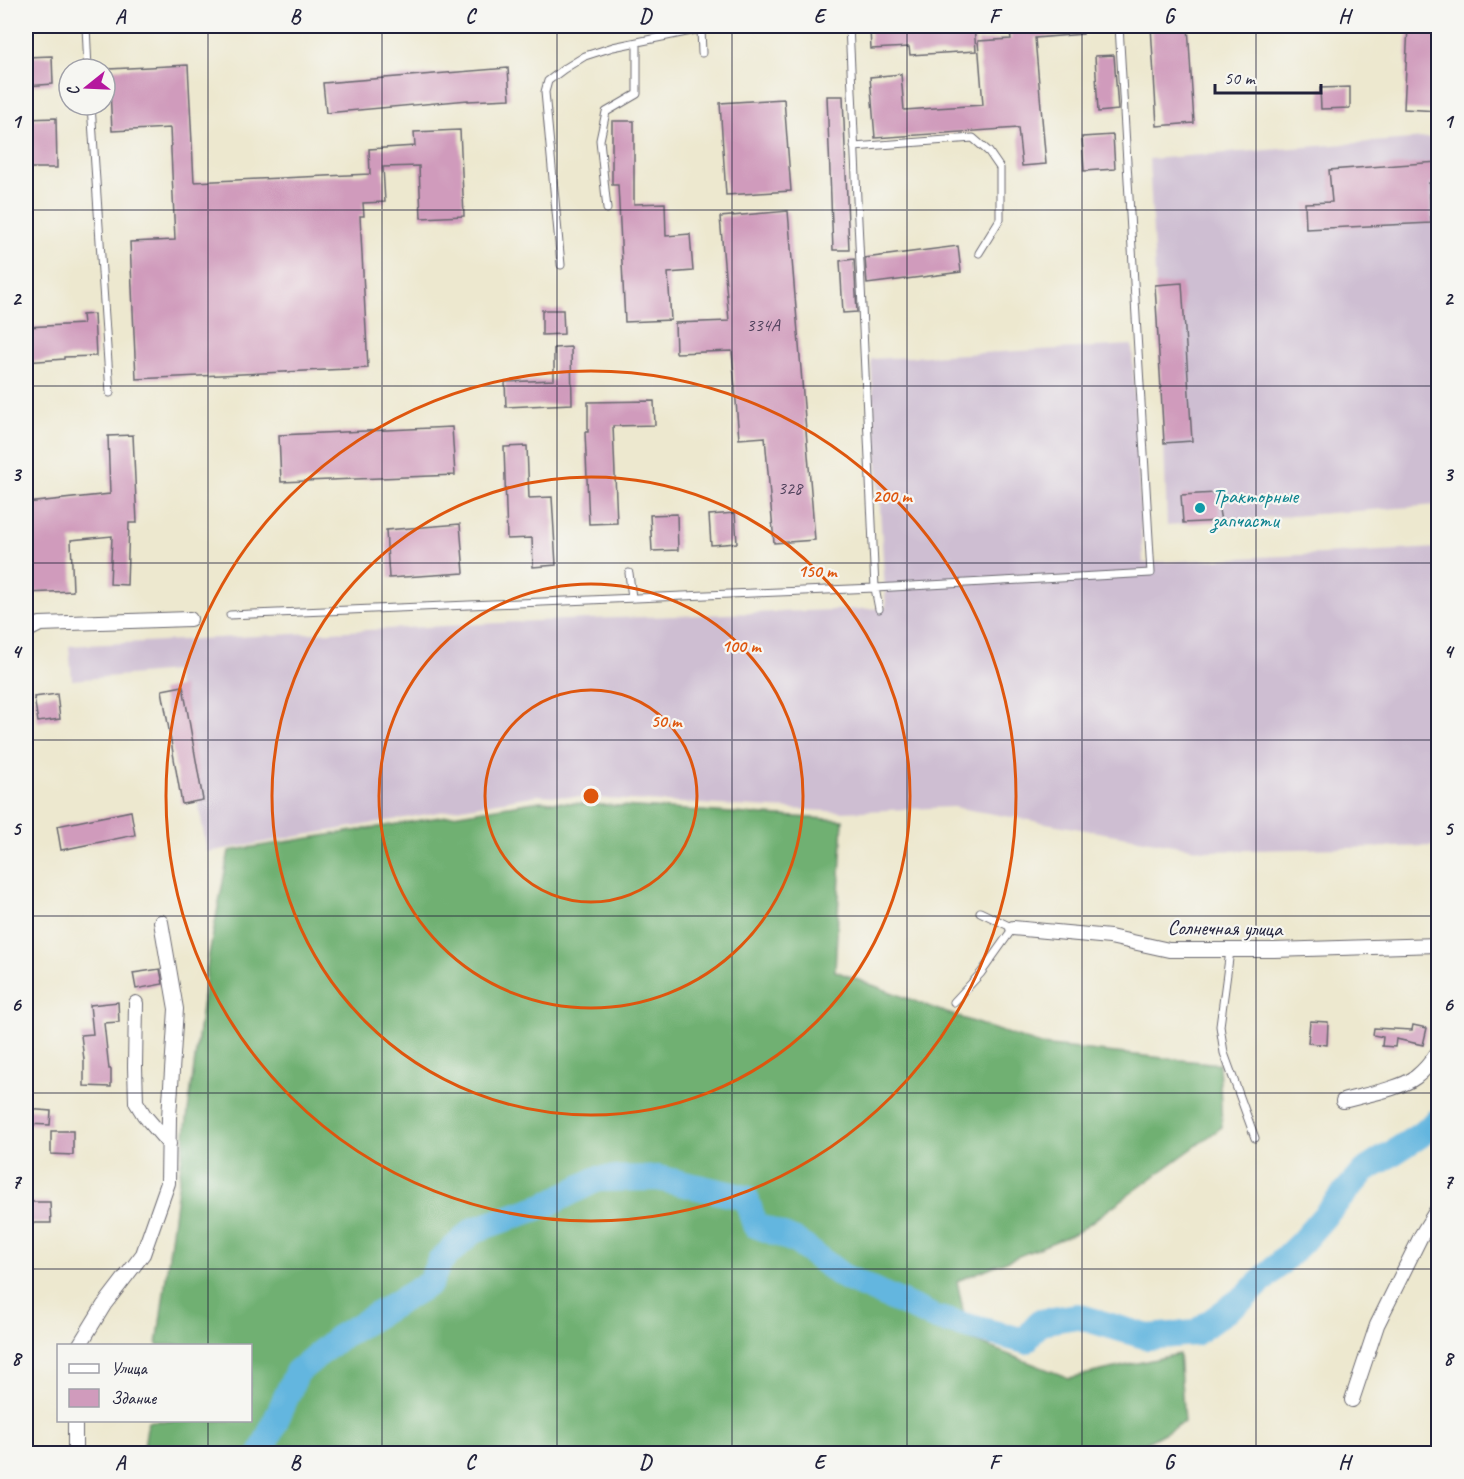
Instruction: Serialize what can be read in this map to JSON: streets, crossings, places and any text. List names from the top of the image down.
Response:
{
  "streets": {
    "street": ["Солнечная улица"]
  },
  "places": ["Тракторные запчасти"],
  "house_numbers": ["334А", "328"],
  "legend": ["Улица", "Здание"],
  "scale_bar": "50 m",
  "north": "left",
  "grid": {
    "columns": [
      "A",
      "B",
      "C",
      "D",
      "E",
      "F",
      "G",
      "H"
    ],
    "rows": [
      "1",
      "2",
      "3",
      "4",
      "5",
      "6",
      "7",
      "8"
    ]
  },
  "rings": [
    "200 m",
    "150 m",
    "100 m",
    "50 m"
  ]
}
